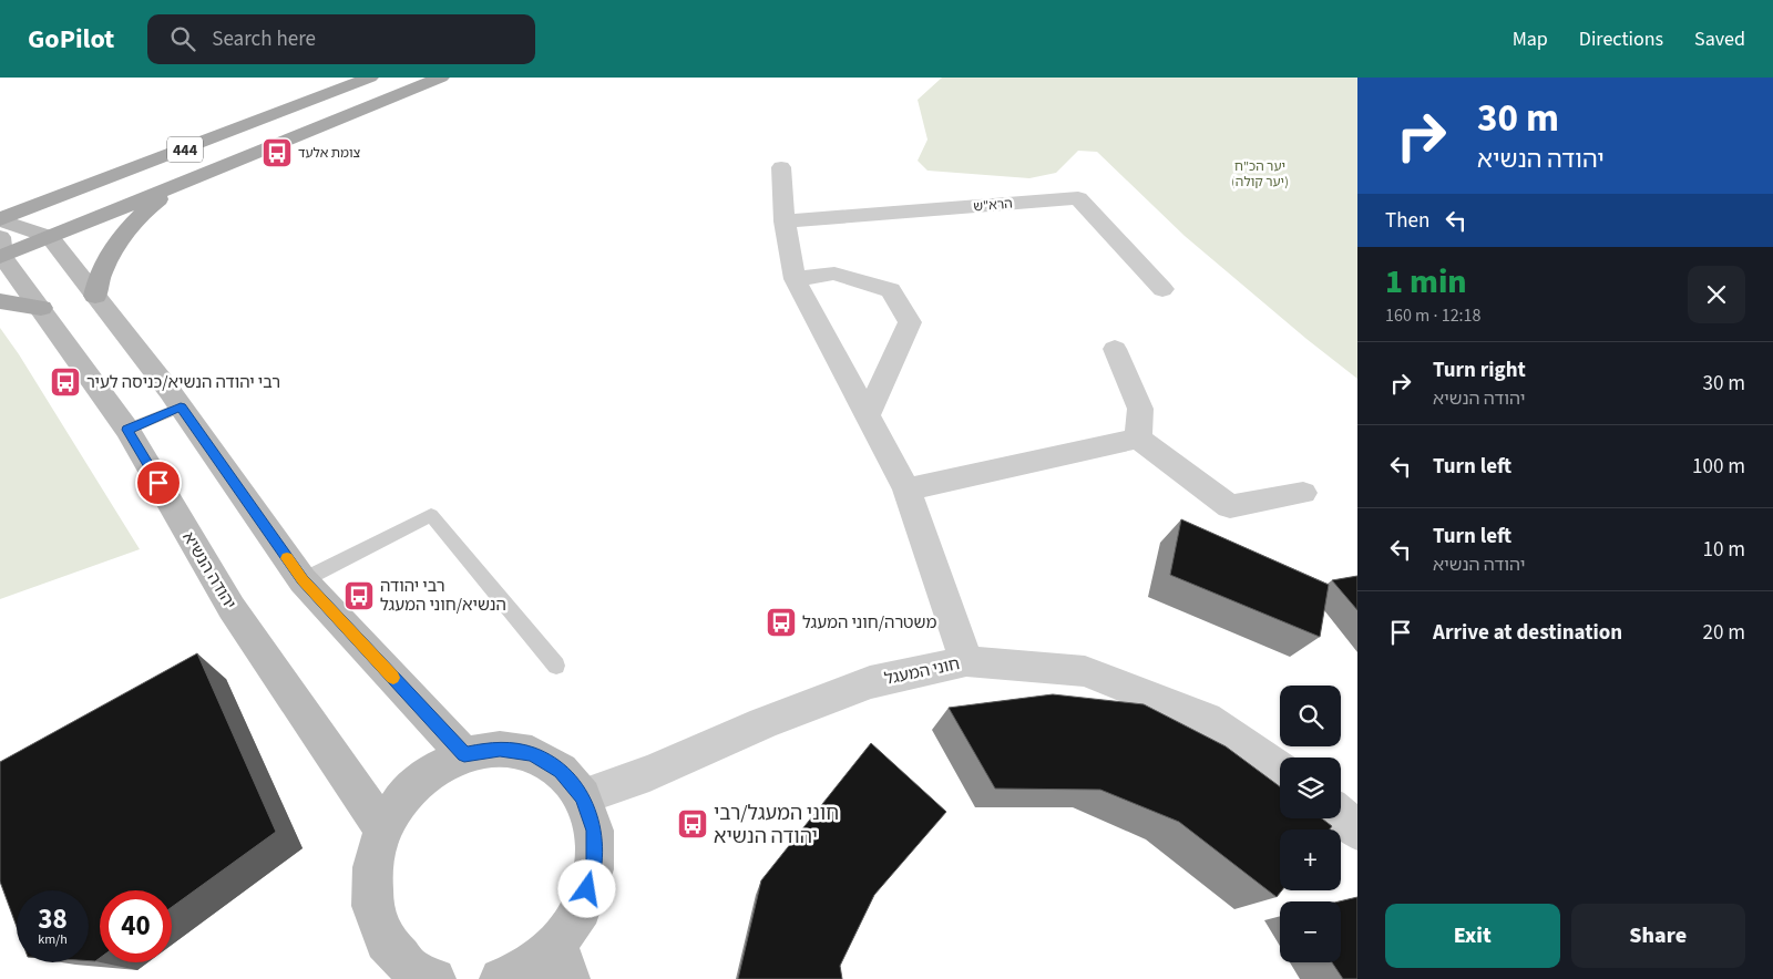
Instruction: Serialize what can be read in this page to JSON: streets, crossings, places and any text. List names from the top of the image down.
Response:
{
  "streets": {
    "main road": ["444"],
    "street": ["הרא\"ש", "יהודה הנשיא", "חוני המעגל"]
  },
  "crossings": [
    ["444", "יהודה הנשיא"]
  ],
  "parks": ["יער הכ\"ח (יער קולה)"],
  "places": {
    "bus stop": [
      "צומת אלעד",
      "רבי יהודה הנשיא/כניסה לעיר",
      "רבי יהודה הנשיא/חוני המעגל",
      "משטרה/חוני המעגל",
      "חוני המעגל/רבי יהודה הנשיא"
    ]
  },
  "page": {
    "header": "GoPilot",
    "search": "Search here",
    "nav": ["Map", "Directions", "Saved"],
    "turn": ["30 m", "יהודה הנשיא"],
    "then": "Then",
    "heading": ["1 min", "160 m · 12:18"],
    "list": [
      {
        "name": "Turn right",
        "note": "יהודה הנשיא",
        "value": "30 m"
      },
      {
        "name": "Turn left",
        "value": "100 m"
      },
      {
        "name": "Turn left",
        "note": "יהודה הנשיא",
        "value": "10 m"
      },
      {
        "name": "Arrive at destination",
        "value": "20 m"
      }
    ],
    "map_buttons": ["+", "−"],
    "speed": "38 km/h",
    "limit": "40",
    "buttons": ["Exit", "Share"]
  }
}
